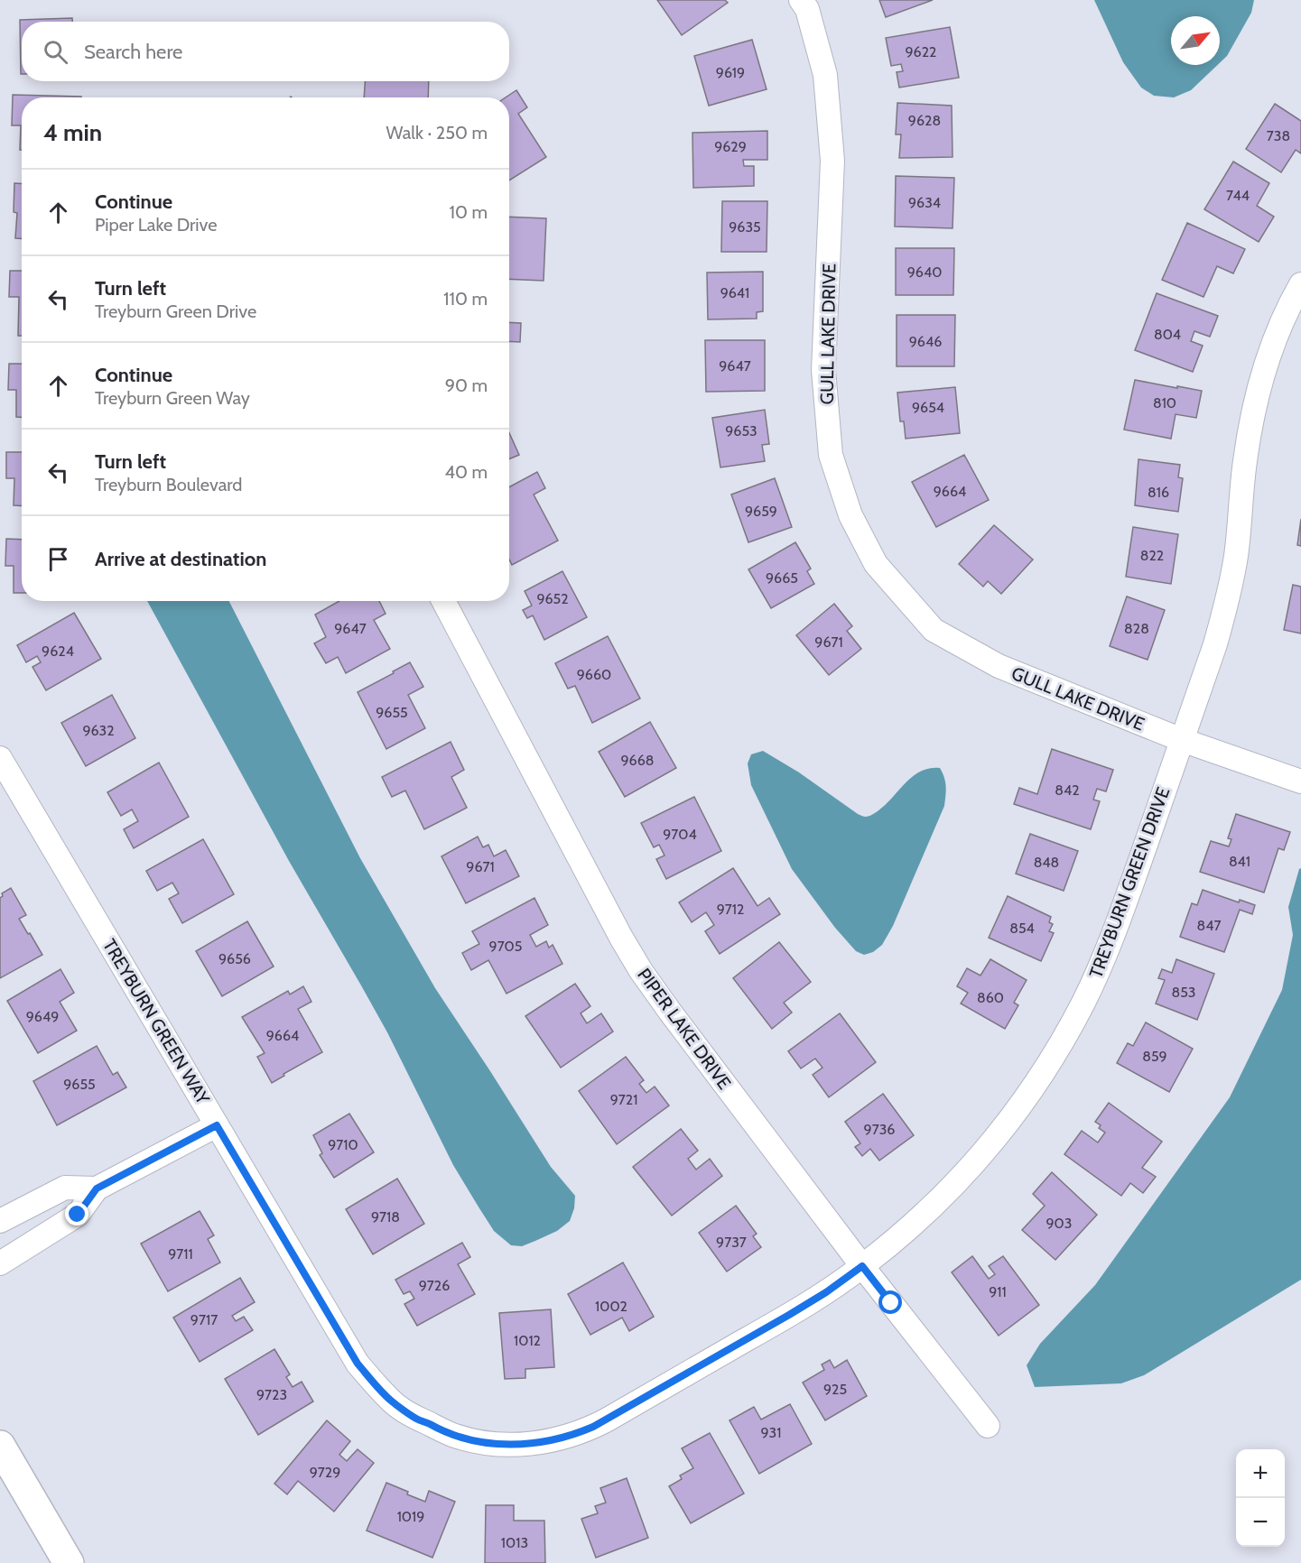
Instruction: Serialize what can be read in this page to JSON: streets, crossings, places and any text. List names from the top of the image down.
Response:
{
  "streets": {
    "street": [
      "GULL LAKE DRIVE",
      "TREYBURN GREEN DRIVE",
      "TREYBURN GREEN WAY",
      "PIPER LAKE DRIVE"
    ]
  },
  "crossings": [
    ["GULL LAKE DRIVE", "TREYBURN GREEN DRIVE"],
    ["TREYBURN GREEN DRIVE", "TREYBURN GREEN WAY"],
    ["TREYBURN GREEN DRIVE", "PIPER LAKE DRIVE"]
  ],
  "house_numbers": [
    "9622",
    "9619",
    "9628",
    "738",
    "9629",
    "744",
    "9634",
    "9635",
    "9640",
    "9641",
    "804",
    "9646",
    "9647",
    "810",
    "9654",
    "9653",
    "9664",
    "816",
    "9659",
    "822",
    "9665",
    "9652",
    "9647",
    "828",
    "9671",
    "9624",
    "9660",
    "9655",
    "9632",
    "9668",
    "842",
    "9704",
    "841",
    "848",
    "9671",
    "9712",
    "847",
    "854",
    "9705",
    "9656",
    "853",
    "860",
    "9649",
    "9664",
    "859",
    "9655",
    "9721",
    "9736",
    "9710",
    "9718",
    "903",
    "9737",
    "9711",
    "9726",
    "911",
    "1002",
    "9717",
    "1012",
    "925",
    "9723",
    "931",
    "9729",
    "1019",
    "1013"
  ],
  "north": "top right",
  "page": {
    "search": "Search here",
    "heading": ["4 min", "Walk · 250 m"],
    "list": [
      ["Continue", "Piper Lake Drive", "10 m"],
      ["Turn left", "Treyburn Green Drive", "110 m"],
      ["Continue", "Treyburn Green Way", "90 m"],
      ["Turn left", "Treyburn Boulevard", "40 m"],
      "Arrive at destination"
    ],
    "map_buttons": ["+", "−"]
  }
}
